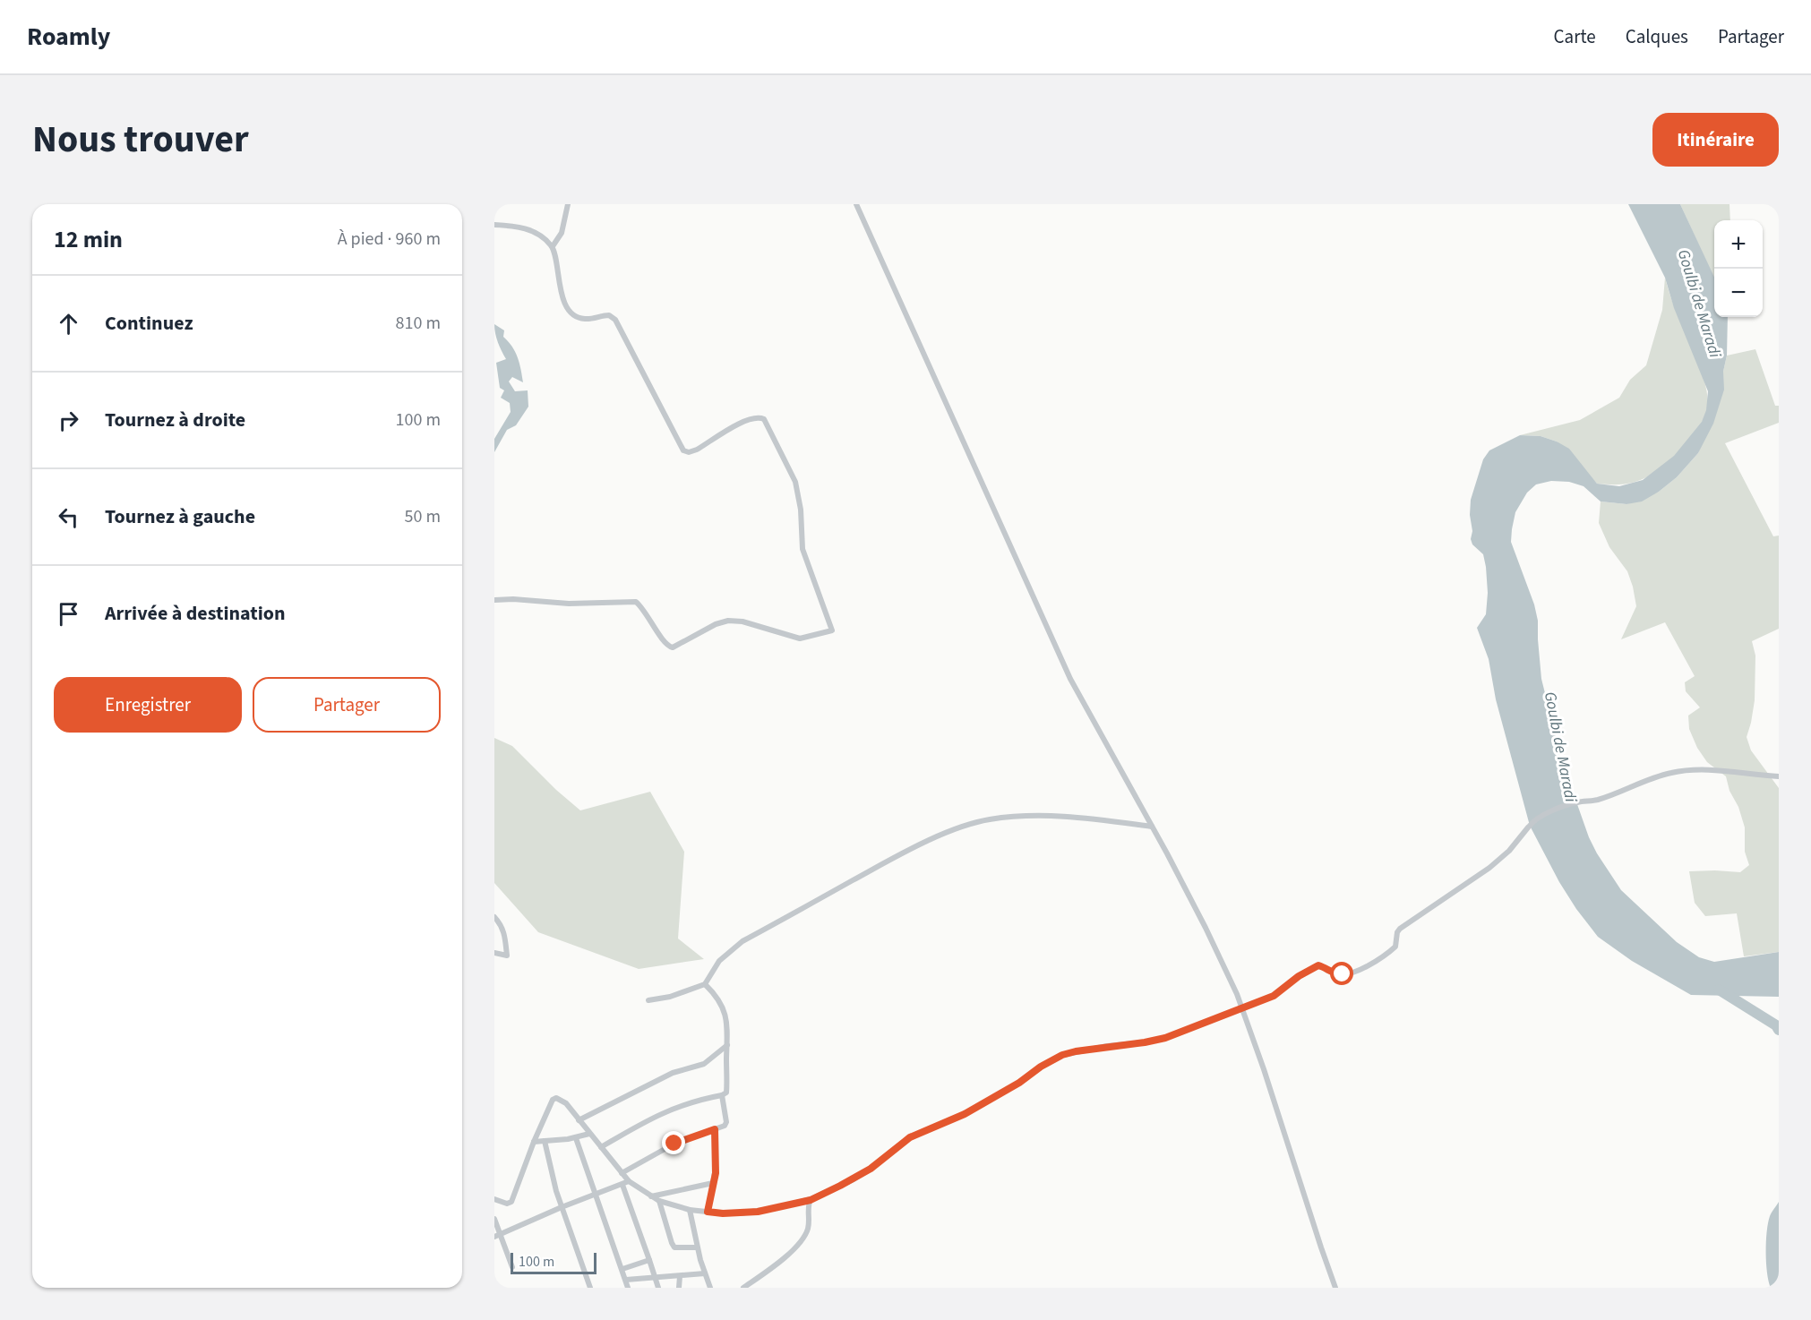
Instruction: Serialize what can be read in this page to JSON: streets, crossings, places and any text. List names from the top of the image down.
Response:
{
  "water": ["Goulbi de Maradi"],
  "scale_bar": "100 m",
  "page": {
    "header": "Roamly",
    "nav": ["Carte", "Calques", "Partager"],
    "title": "Nous trouver",
    "buttons": [
      "Itinéraire",
      ["Enregistrer", "Partager"]
    ],
    "heading": ["12 min", "À pied · 960 m"],
    "map_buttons": ["+", "−"],
    "list": [
      ["Continuez", "810 m"],
      ["Tournez à droite", "100 m"],
      ["Tournez à gauche", "50 m"],
      "Arrivée à destination"
    ],
    "scale": "100 m"
  }
}
